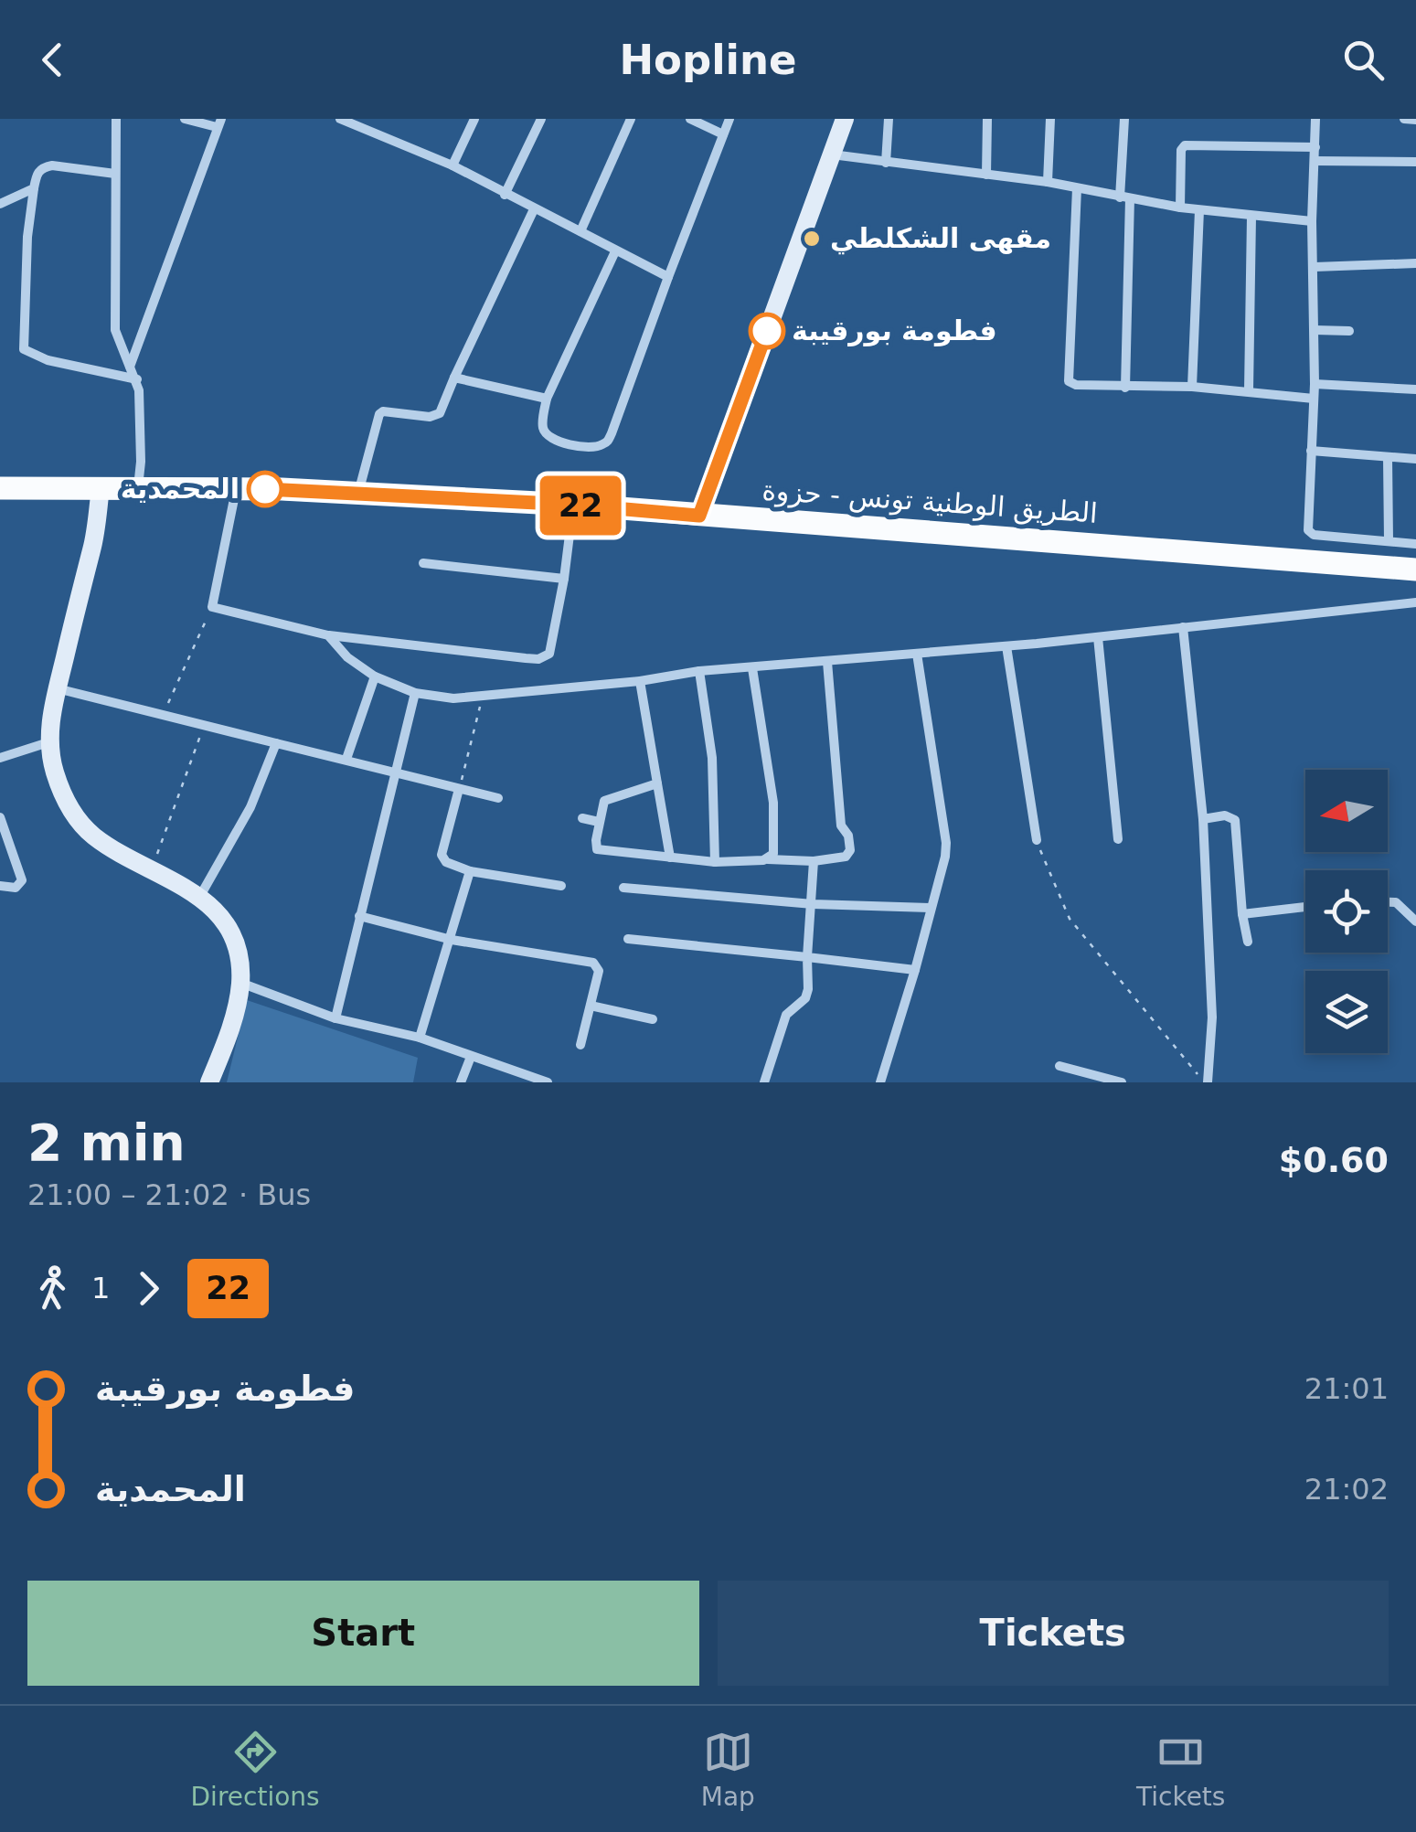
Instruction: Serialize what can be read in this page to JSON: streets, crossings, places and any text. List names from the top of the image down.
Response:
{
  "streets": {
    "main road": ["الطريق الوطنية تونس - حزوة"]
  },
  "places": ["مقهى الشكلطي", "فطومة بورقيبة", "المحمدية"],
  "lines": ["bus line 22"],
  "north": "left",
  "page": {
    "header": "Hopline",
    "on_map": "22",
    "heading": ["2 min", "21:00 – 21:02 · Bus", "$0.60"],
    "legs": ["1", "22"],
    "list": [
      {
        "name": "فطومة بورقيبة",
        "value": "21:01"
      },
      {
        "name": "المحمدية",
        "value": "21:02"
      }
    ],
    "buttons": ["Start", "Tickets"],
    "tabs": ["Directions", "Map", "Tickets"]
  }
}
